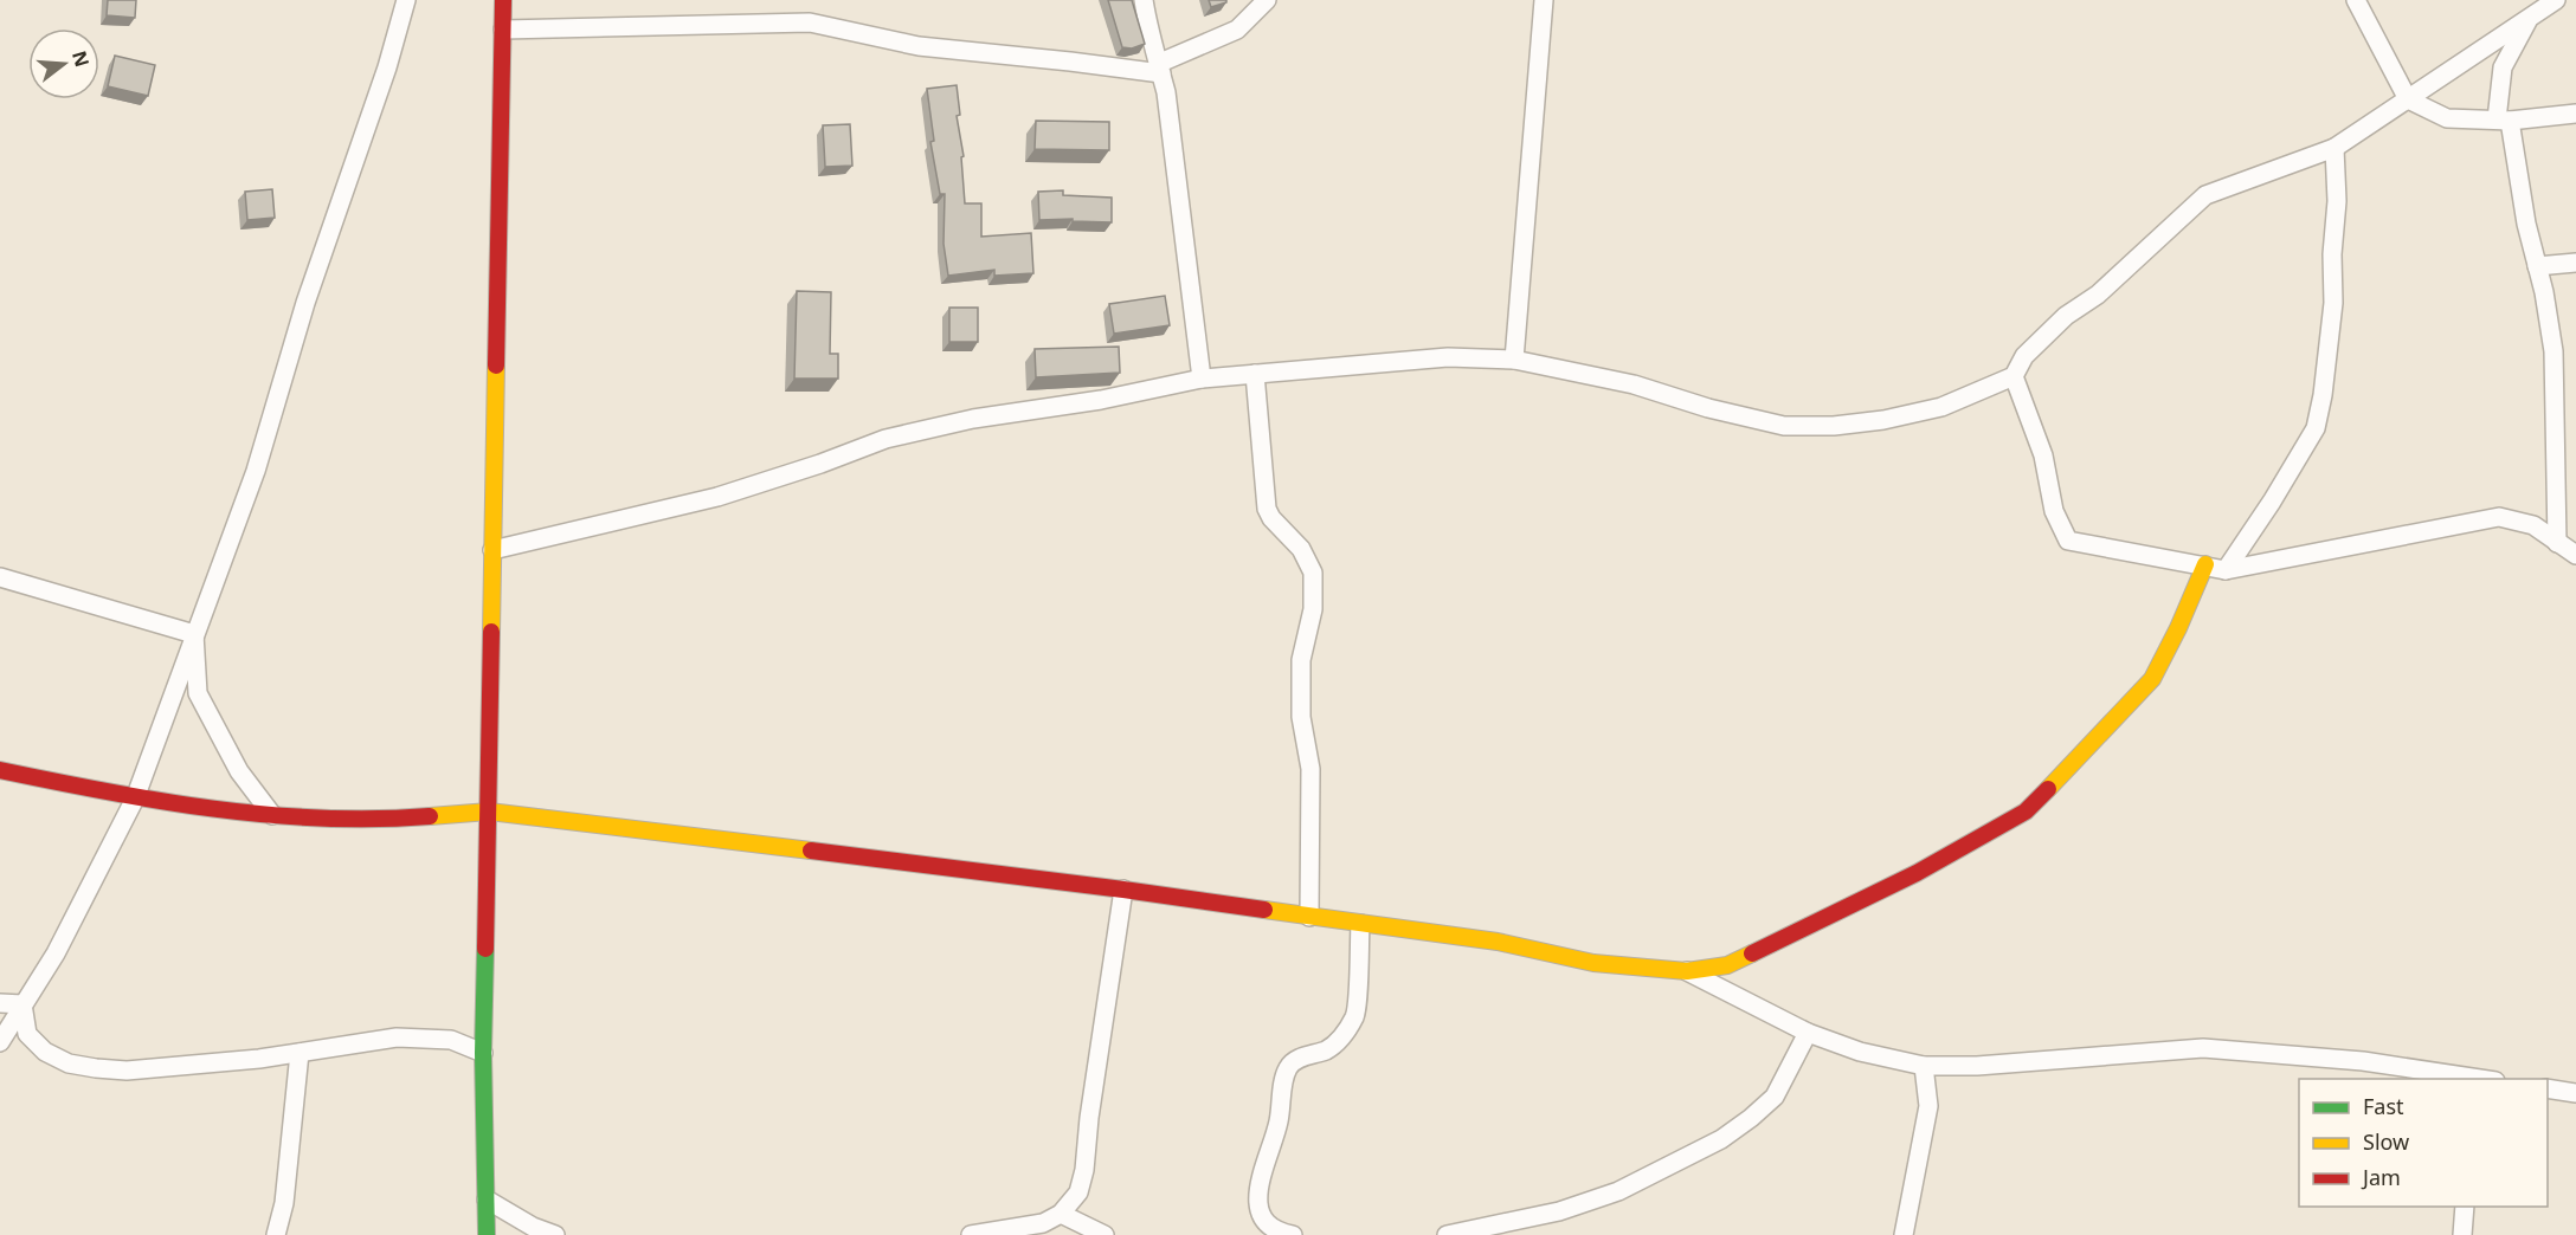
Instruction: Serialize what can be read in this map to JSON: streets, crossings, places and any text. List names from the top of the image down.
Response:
{
  "legend": ["Fast", "Slow", "Jam"],
  "north": "right"
}
